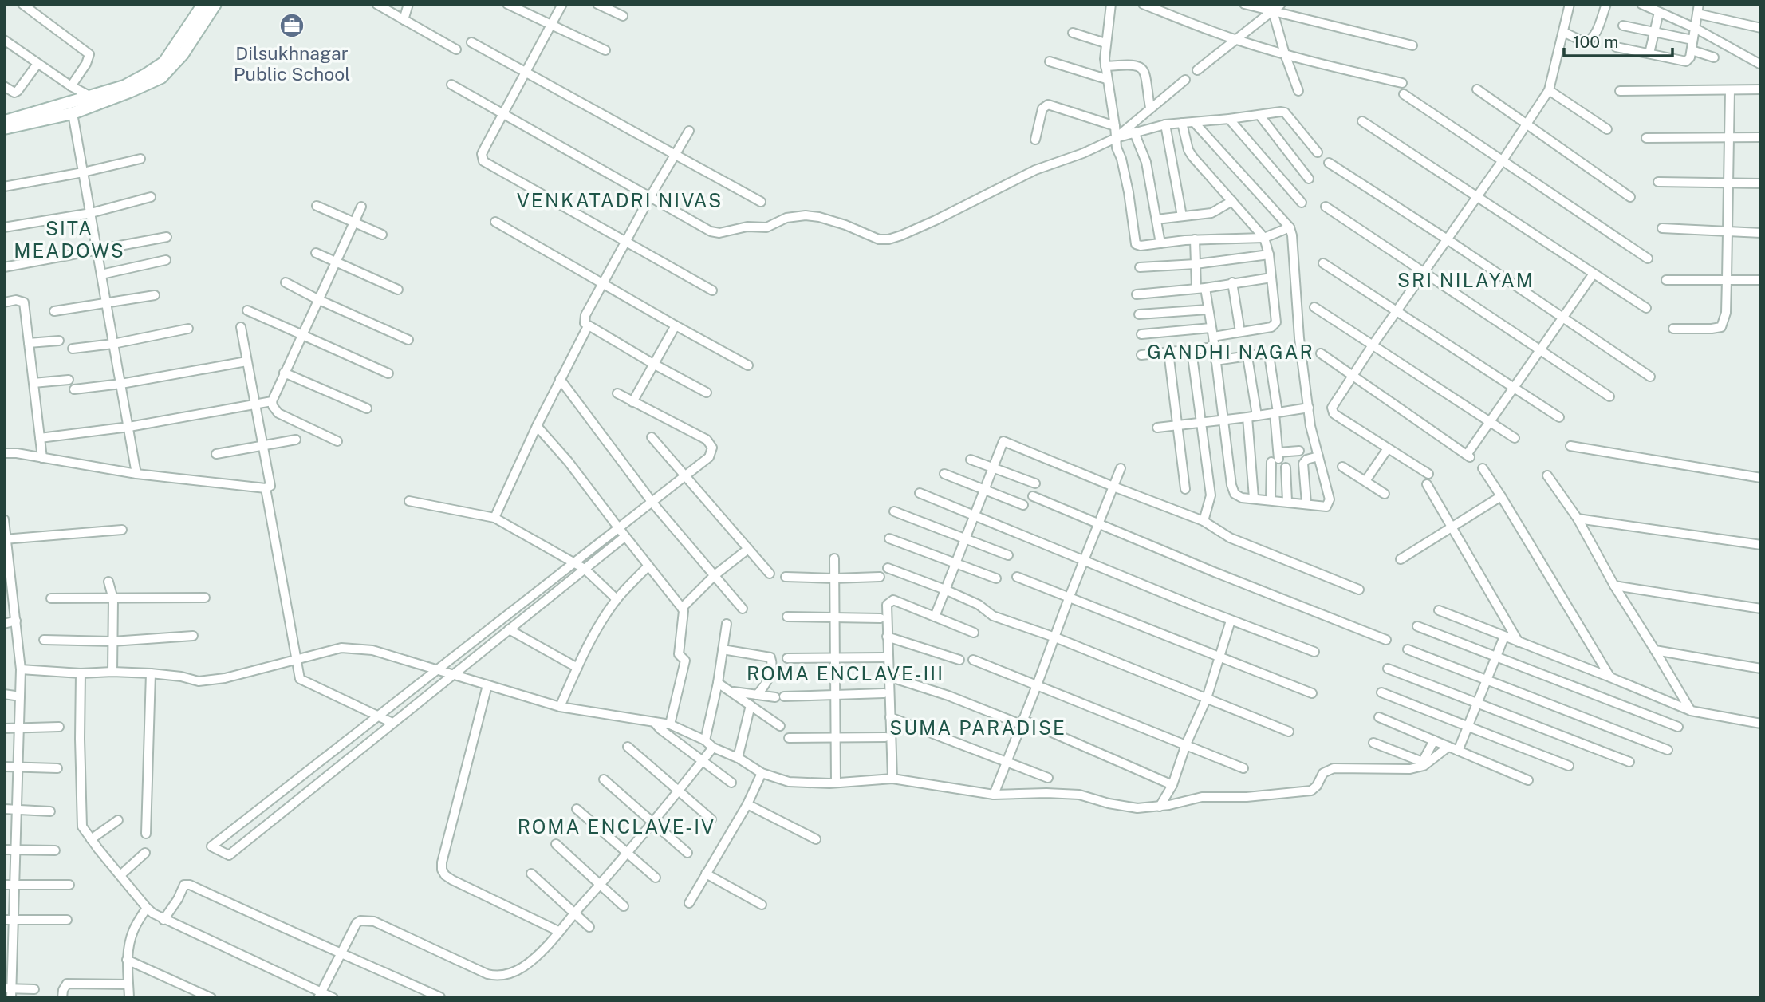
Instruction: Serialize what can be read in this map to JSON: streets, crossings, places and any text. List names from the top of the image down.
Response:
{
  "districts": [
    "VENKATADRI NIVAS",
    "SITA MEADOWS",
    "SRI NILAYAM",
    "GANDHI NAGAR",
    "ROMA ENCLAVE-III",
    "SUMA PARADISE",
    "ROMA ENCLAVE-IV"
  ],
  "places": {
    "office": ["Dilsukhnagar Public School"]
  },
  "scale_bar": "100 m"
}
